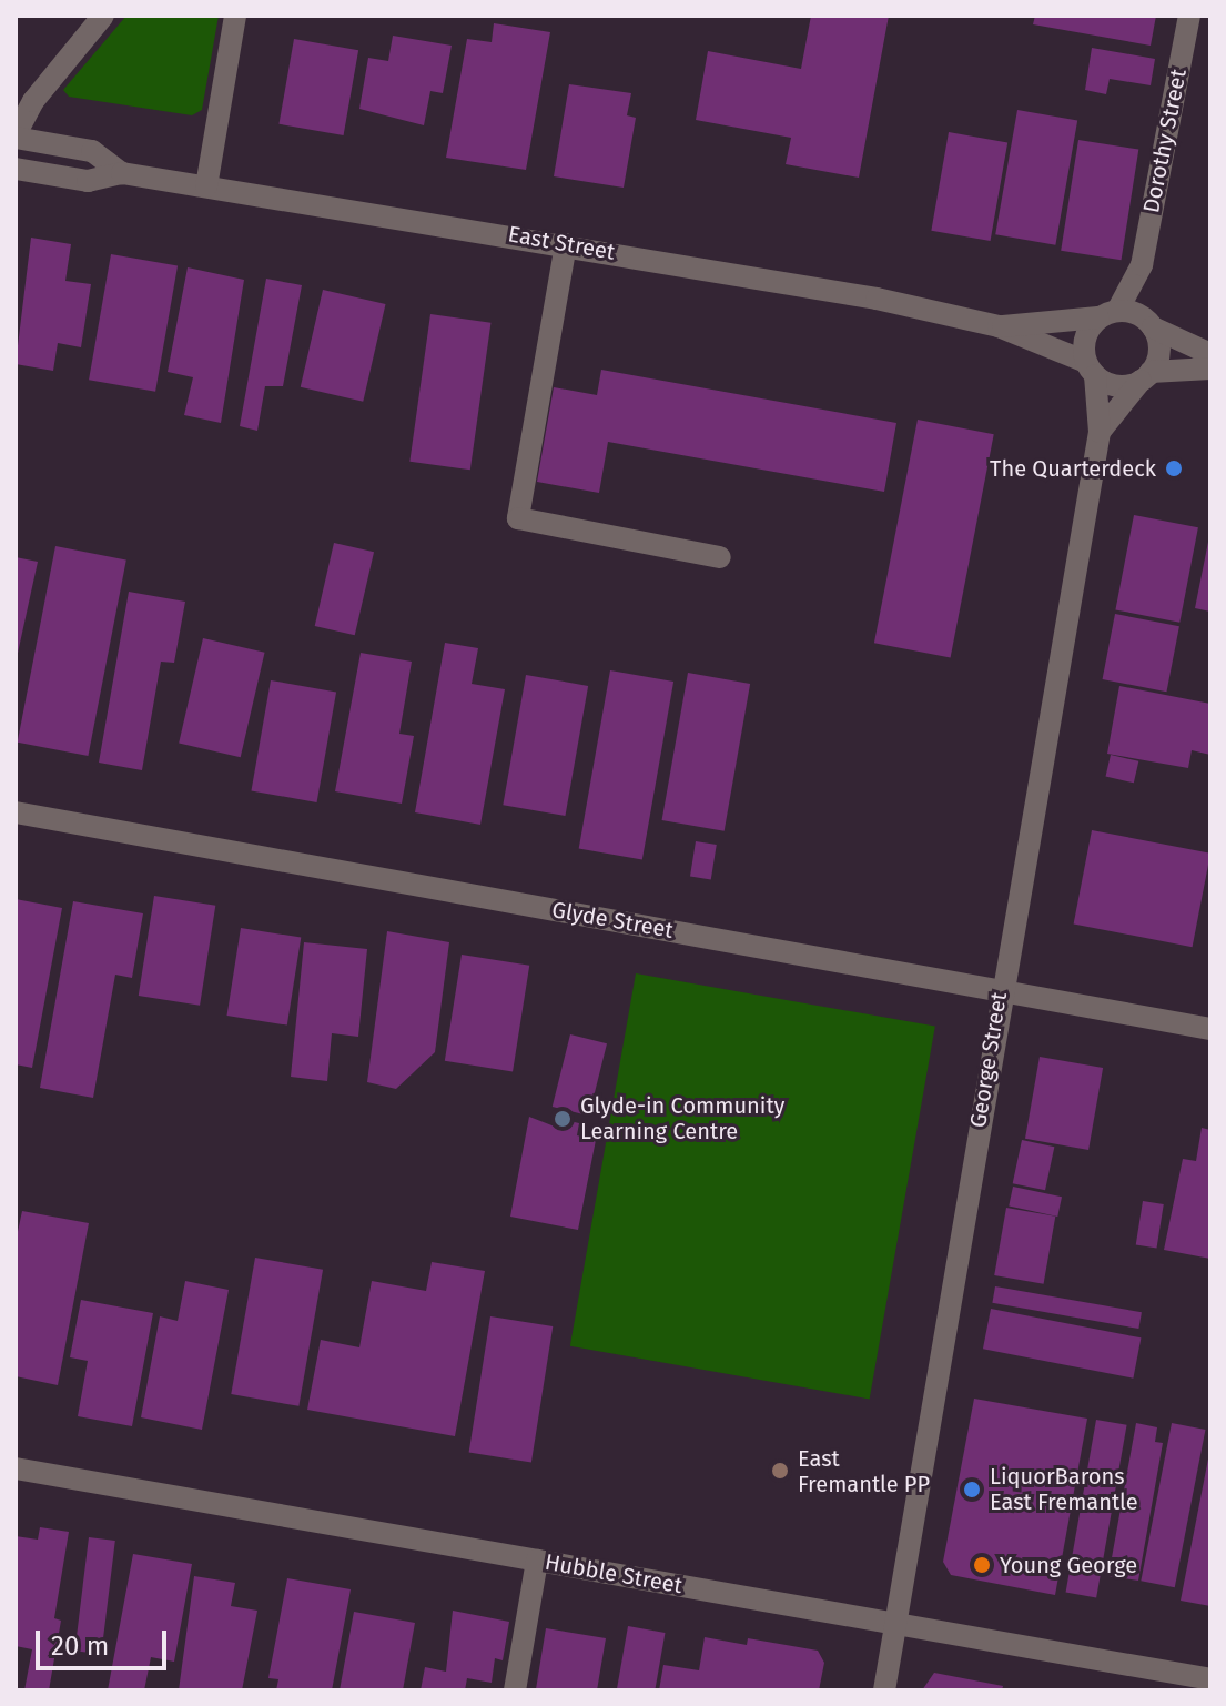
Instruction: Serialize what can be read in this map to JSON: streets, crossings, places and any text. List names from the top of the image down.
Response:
{
  "streets": {
    "street": [
      "Dorothy Street",
      "East Street",
      "Glyde Street",
      "George Street",
      "Hubble Street"
    ]
  },
  "crossings": [
    ["Dorothy Street", "East Street"],
    ["Dorothy Street", "George Street"],
    ["East Street", "George Street"],
    ["Glyde Street", "George Street"],
    ["George Street", "Hubble Street"]
  ],
  "places": [
    "The Quarterdeck",
    "Glyde-in Community Learning Centre",
    "East Fremantle PP",
    "LiquorBarons East Fremantle",
    "Young George"
  ],
  "scale_bar": "20 m"
}
